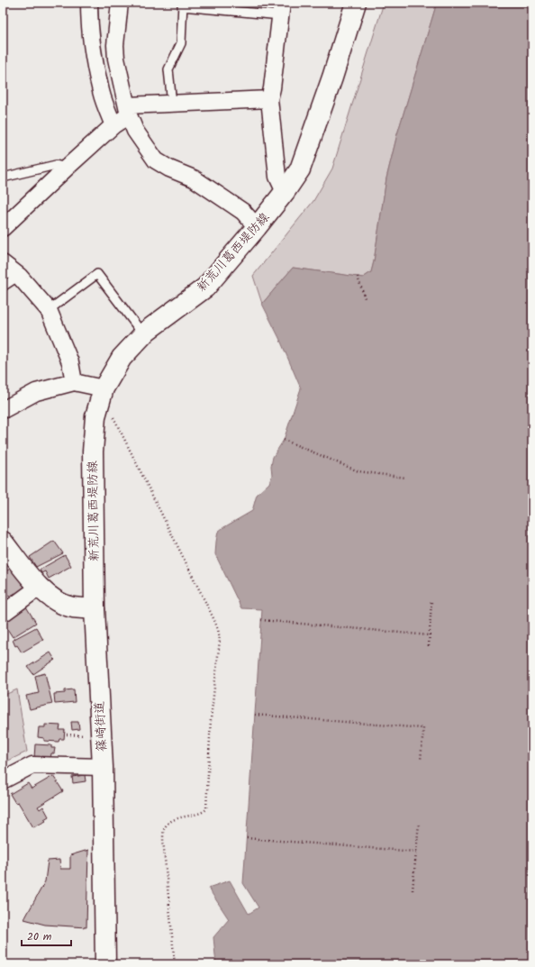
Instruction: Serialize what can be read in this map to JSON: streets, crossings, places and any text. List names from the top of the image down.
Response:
{
  "streets": {
    "main road": ["新荒川葛西堤防線", "篠崎街道"]
  },
  "crossings": [
    ["新荒川葛西堤防線", "篠崎街道"]
  ],
  "scale_bar": "20 m"
}
